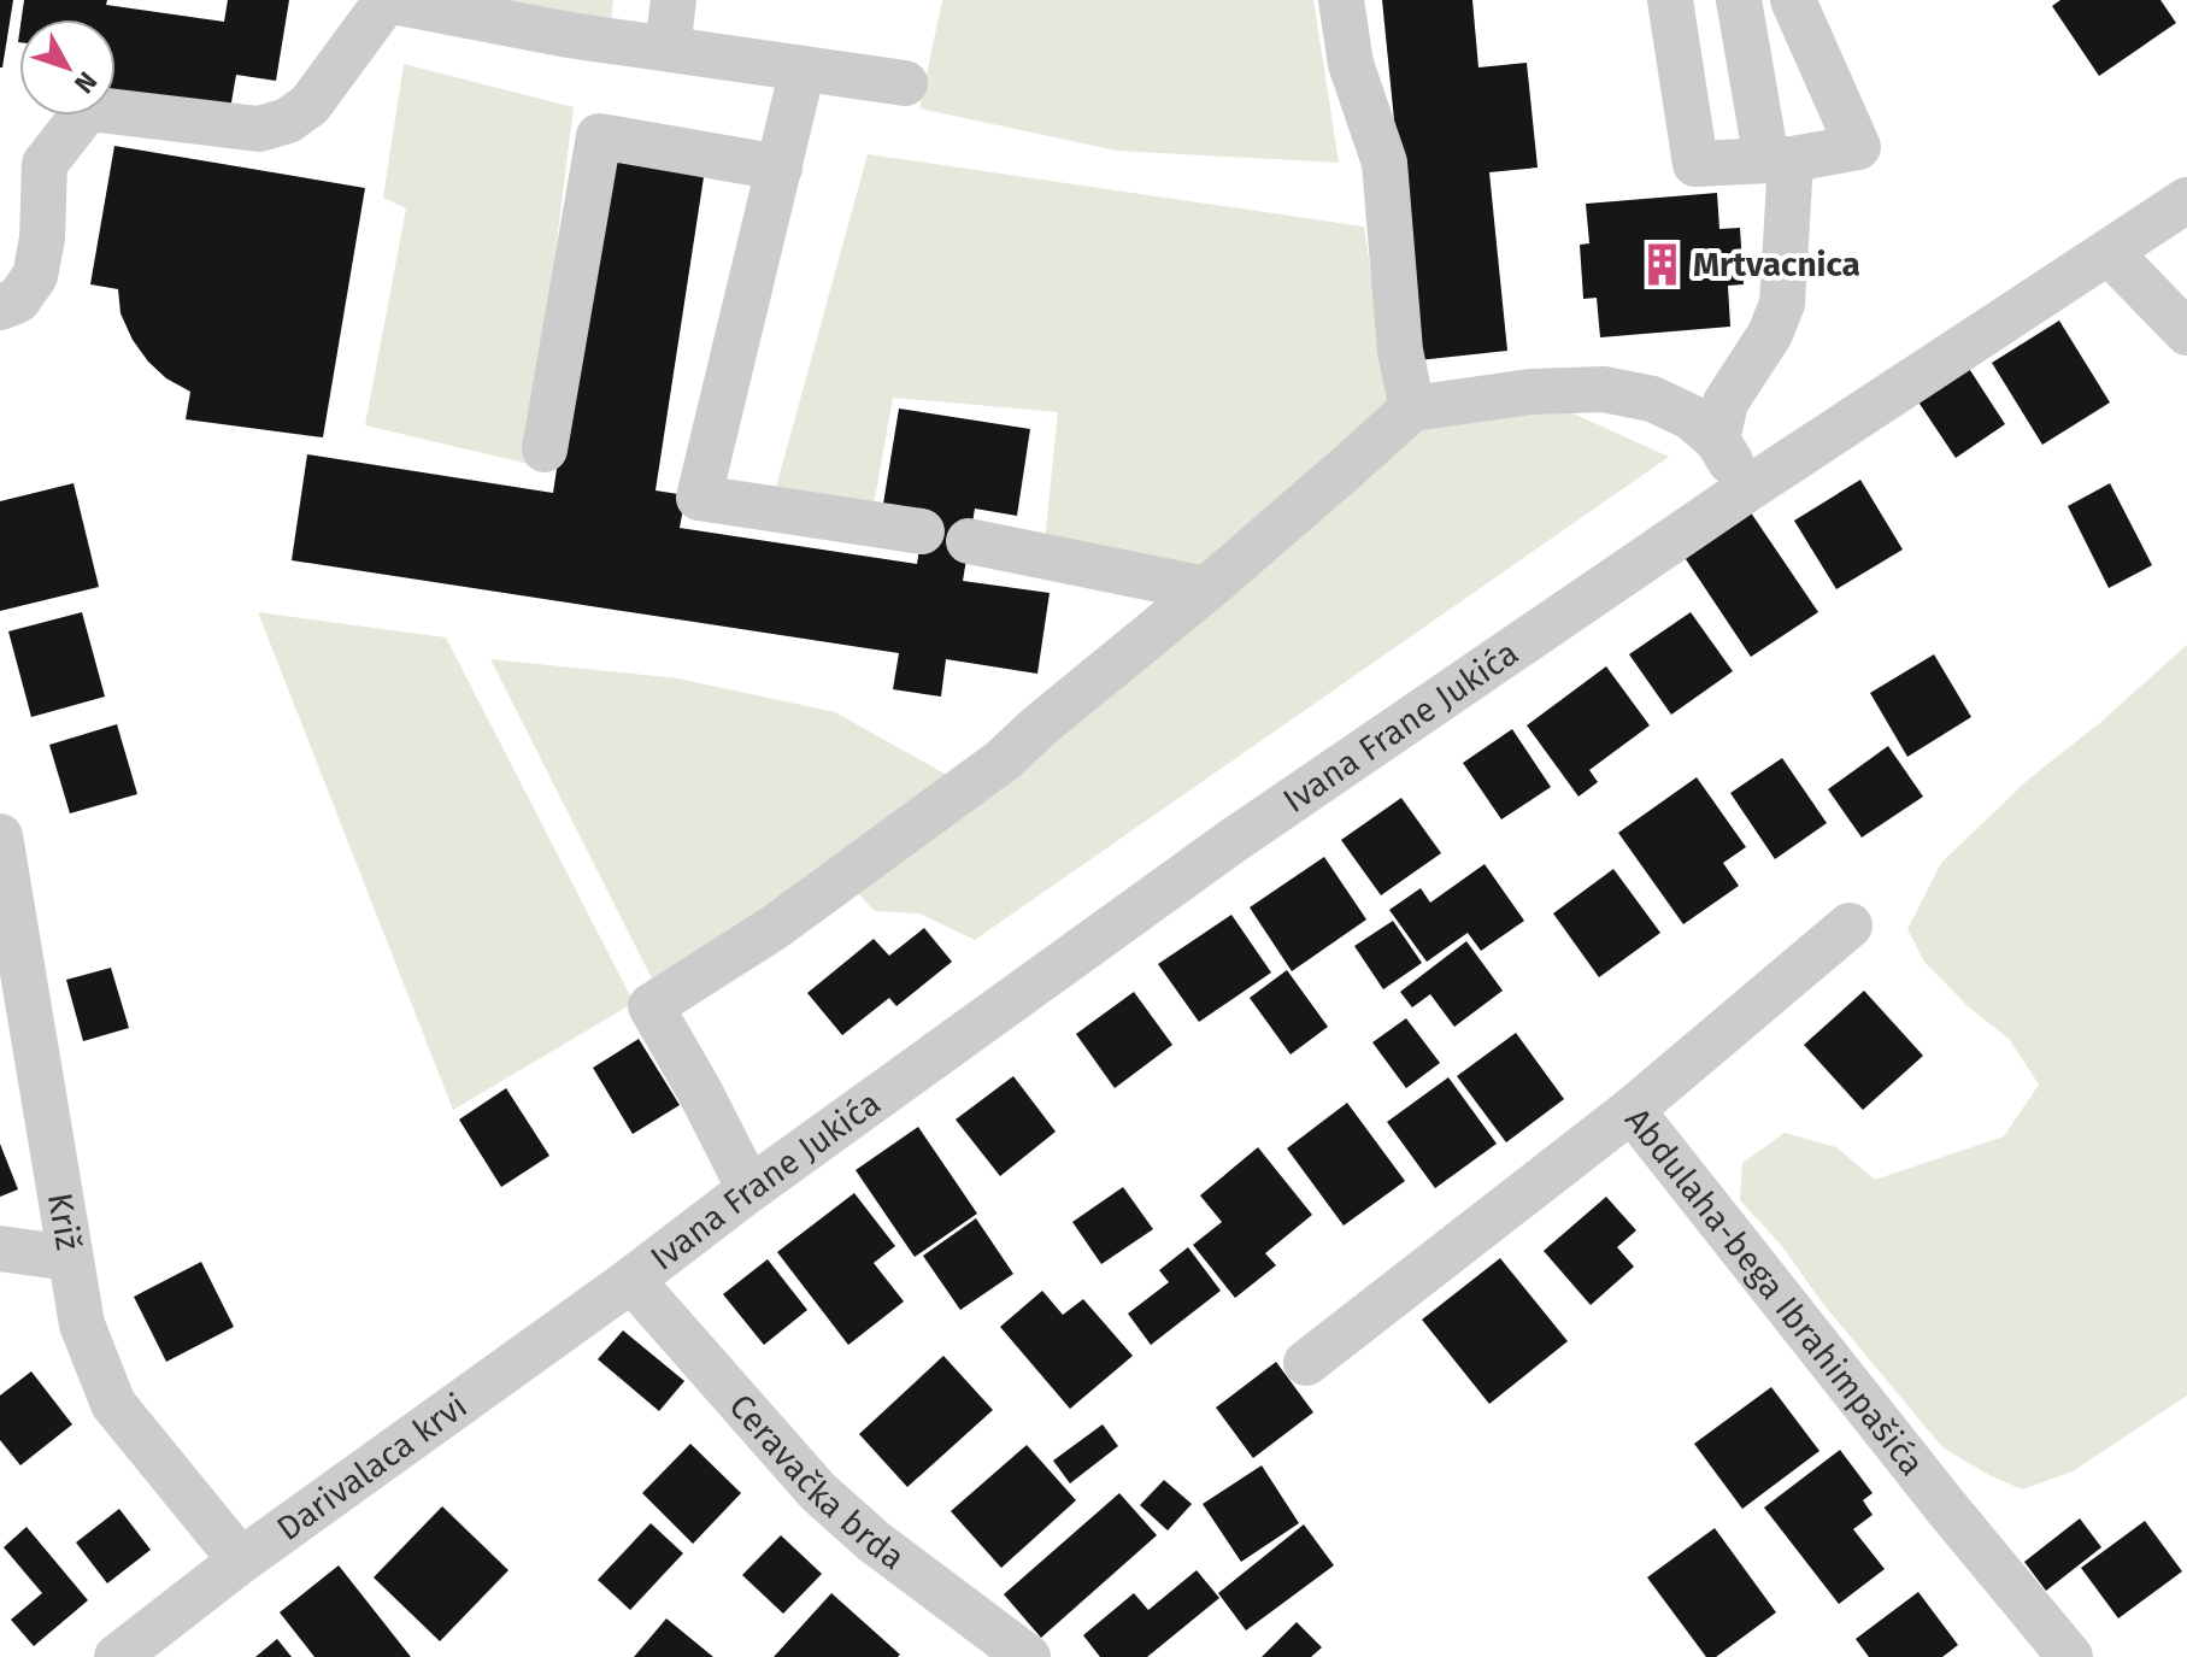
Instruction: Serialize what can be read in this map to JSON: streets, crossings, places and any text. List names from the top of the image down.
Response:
{
  "streets": {
    "street": [
      "Ivana Frane Jukića",
      "Križ",
      "Abdulaha-bega Ibrahimpašića",
      "Darivalaca krvi",
      "Ceravačka brda"
    ]
  },
  "crossings": [
    ["Ivana Frane Jukića", "Darivalaca krvi"],
    ["Ivana Frane Jukića", "Ceravačka brda"],
    ["Križ", "Darivalaca krvi"],
    ["Darivalaca krvi", "Ceravačka brda"]
  ],
  "places": {
    "building": ["Mrtvacnica"]
  },
  "north": "bottom right"
}
